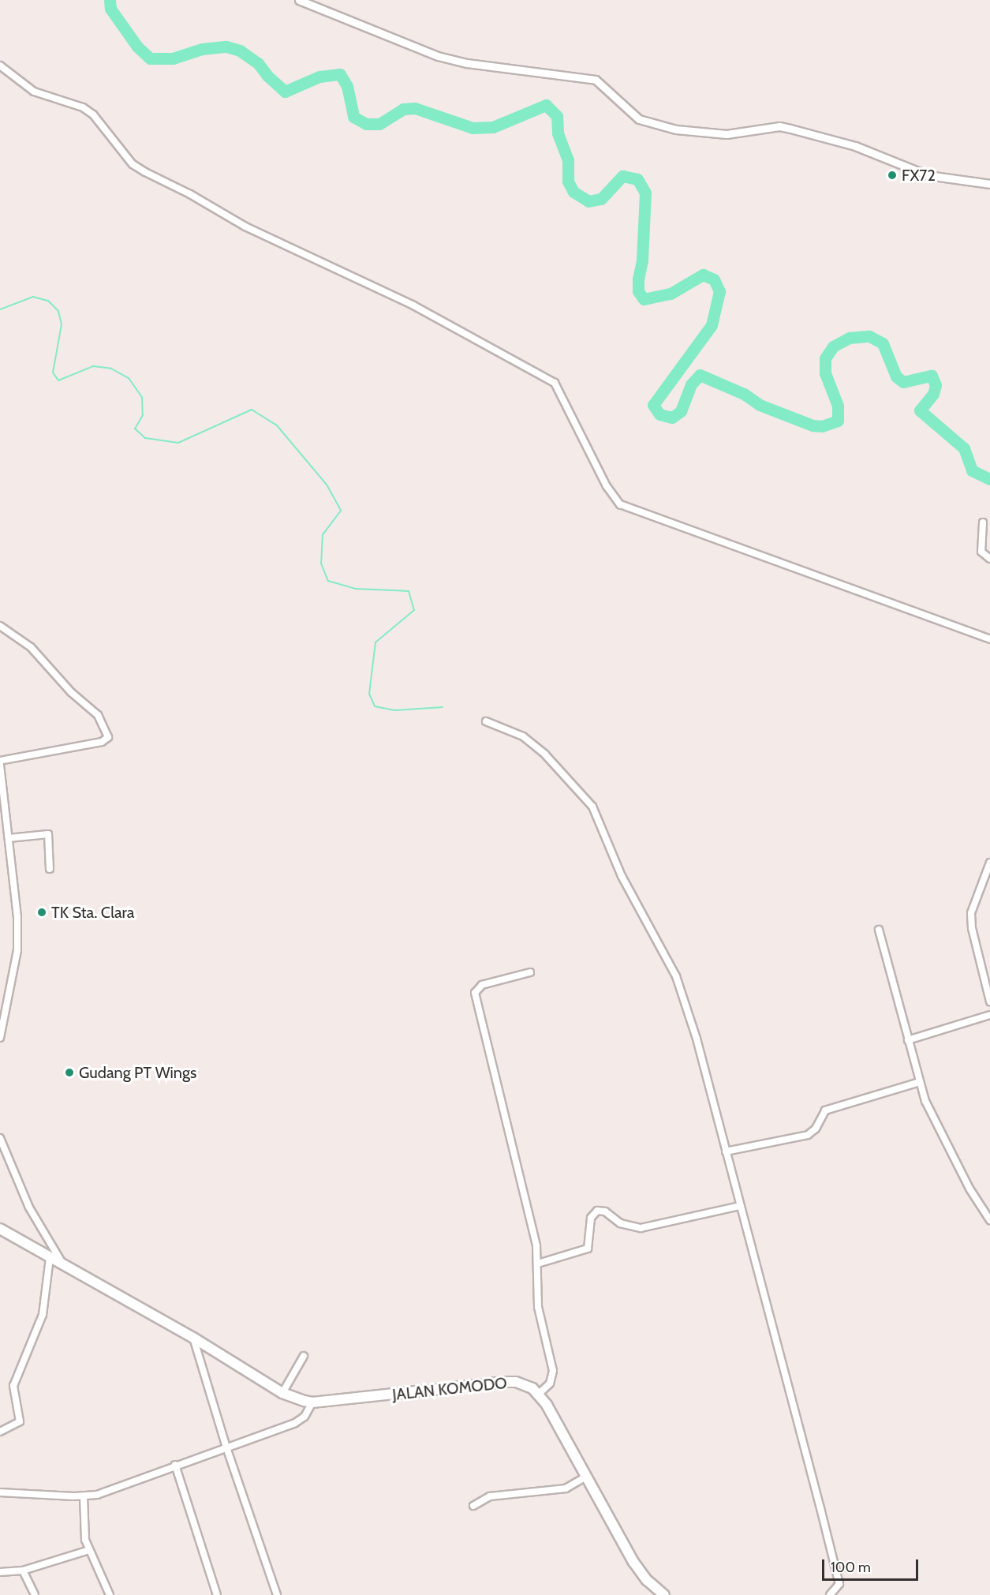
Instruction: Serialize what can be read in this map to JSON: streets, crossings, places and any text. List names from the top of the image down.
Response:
{
  "streets": {
    "highway": ["JALAN KOMODO"]
  },
  "places": ["FX72", "TK Sta. Clara", "Gudang PT Wings"],
  "scale_bar": "100 m"
}
